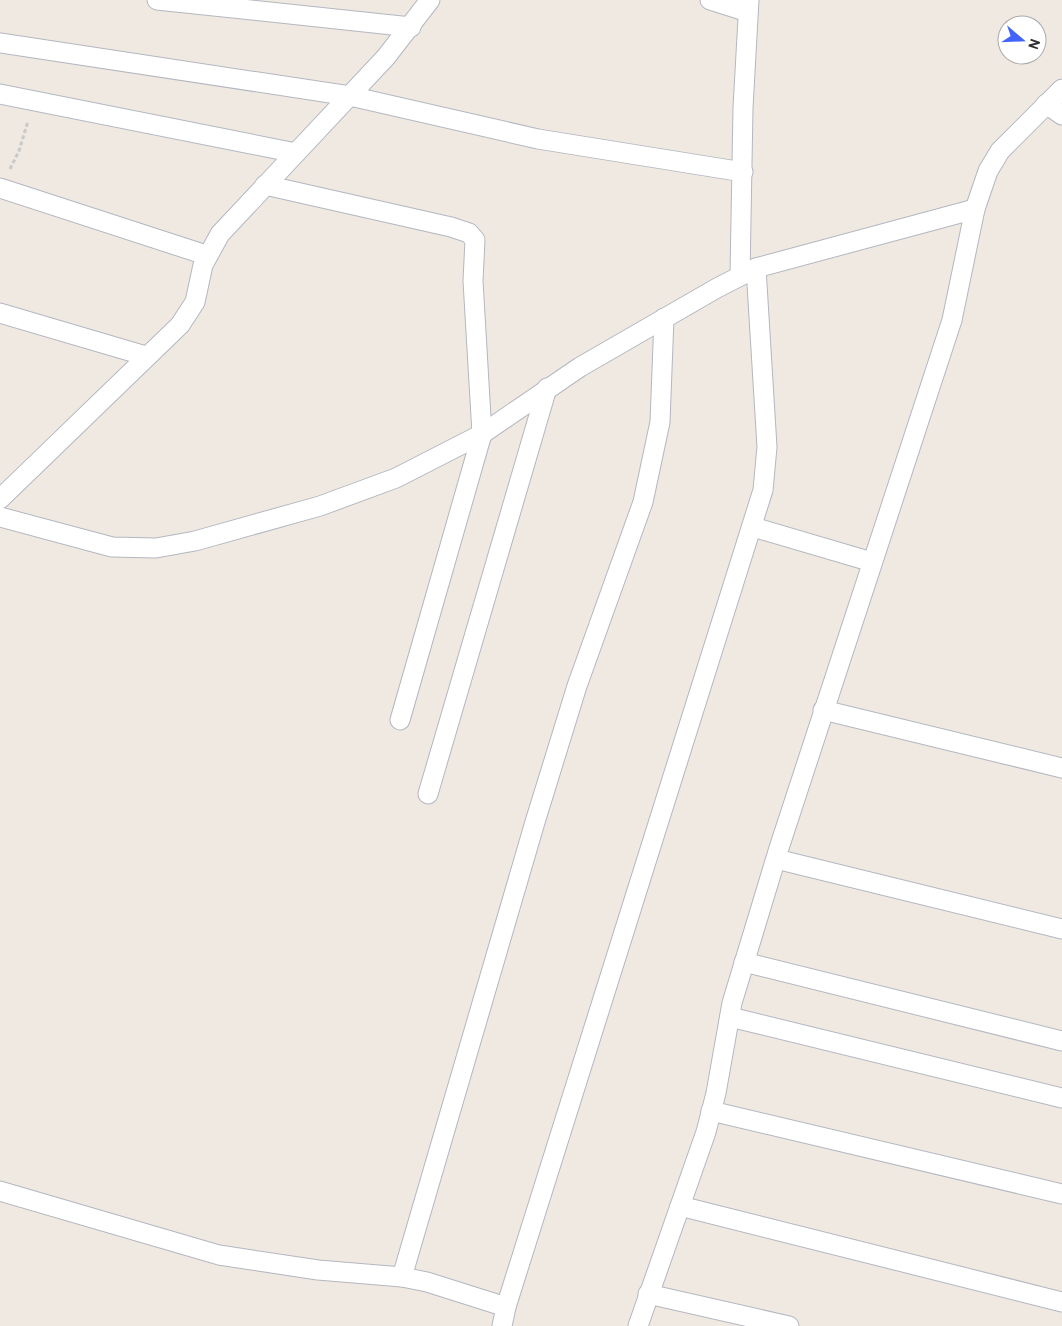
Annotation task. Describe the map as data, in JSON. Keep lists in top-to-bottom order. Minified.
{"north":"right"}
